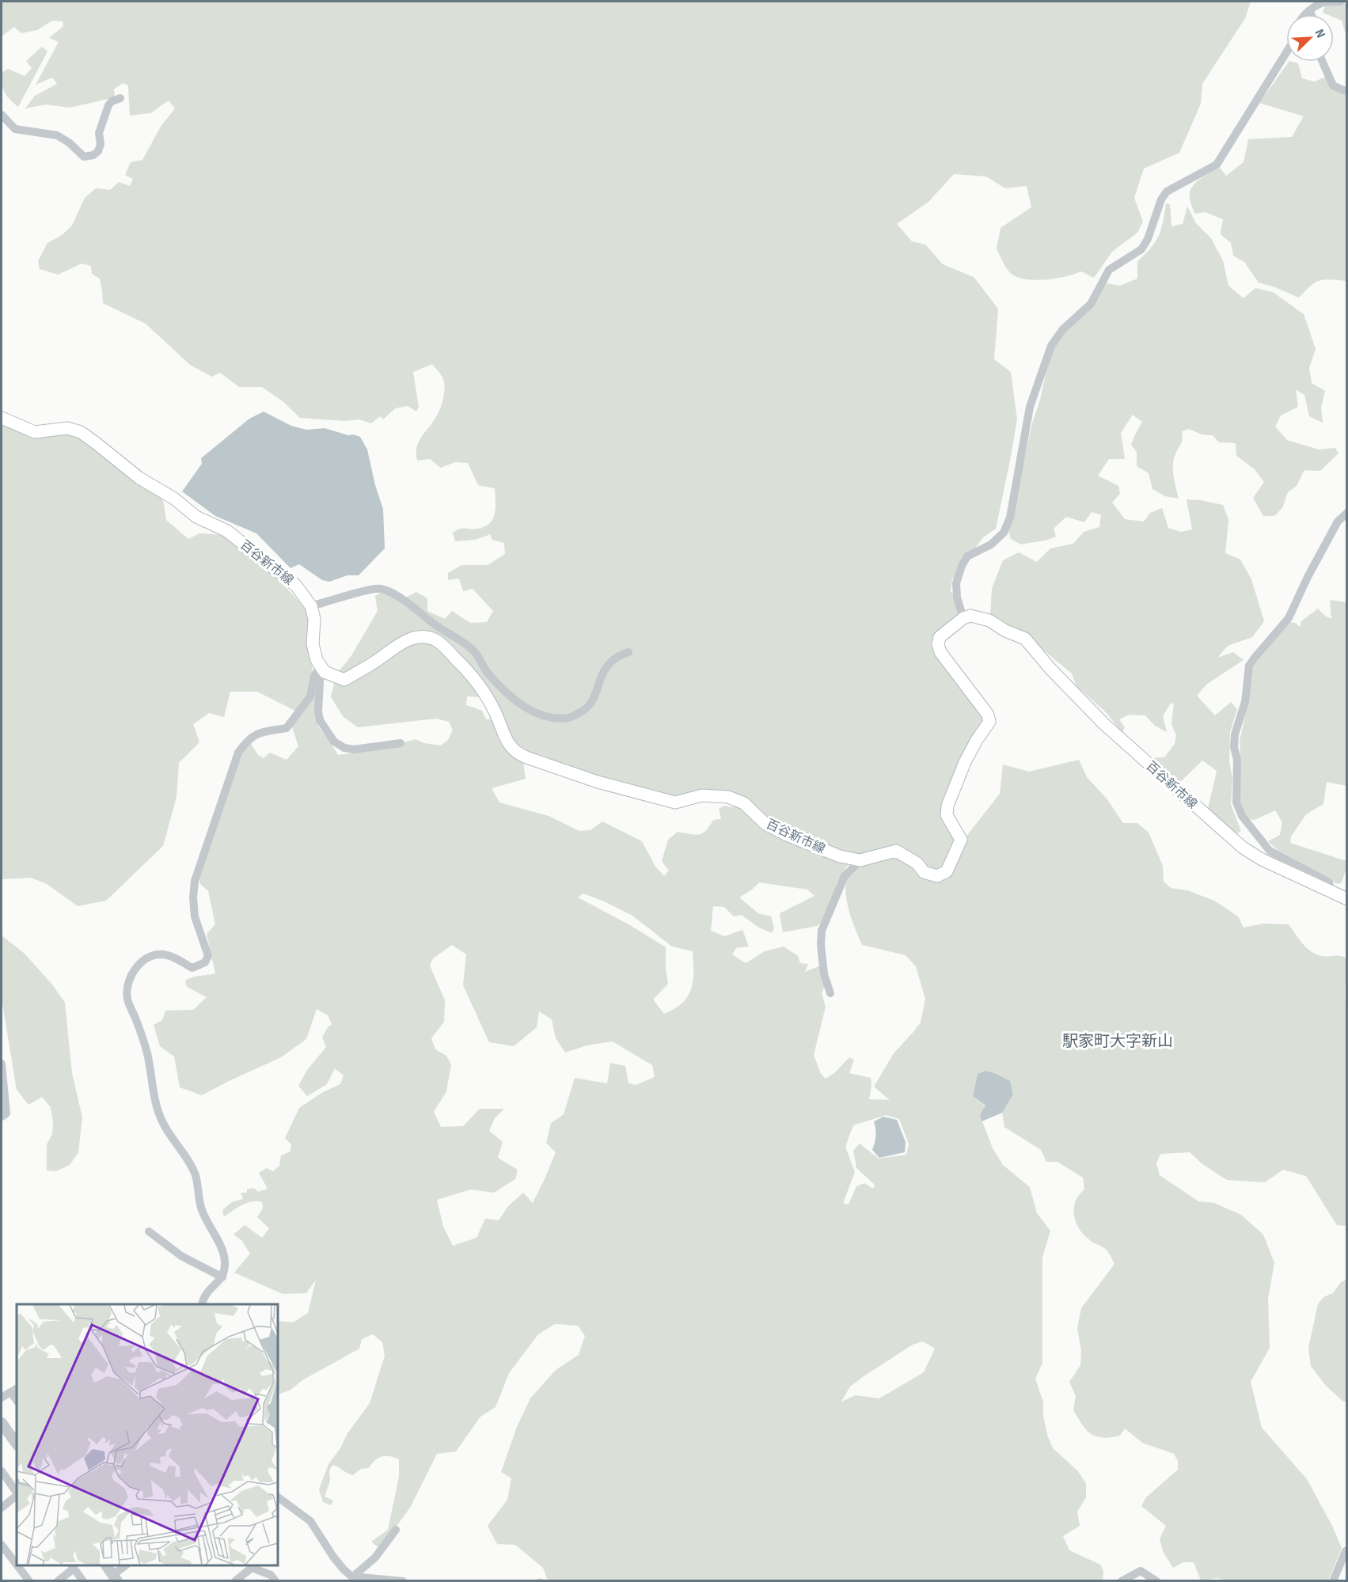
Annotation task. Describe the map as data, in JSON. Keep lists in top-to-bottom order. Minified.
{"streets":{"main road":["百谷新市線"]},"districts":["駅家町大字新山"],"north":"top right"}
